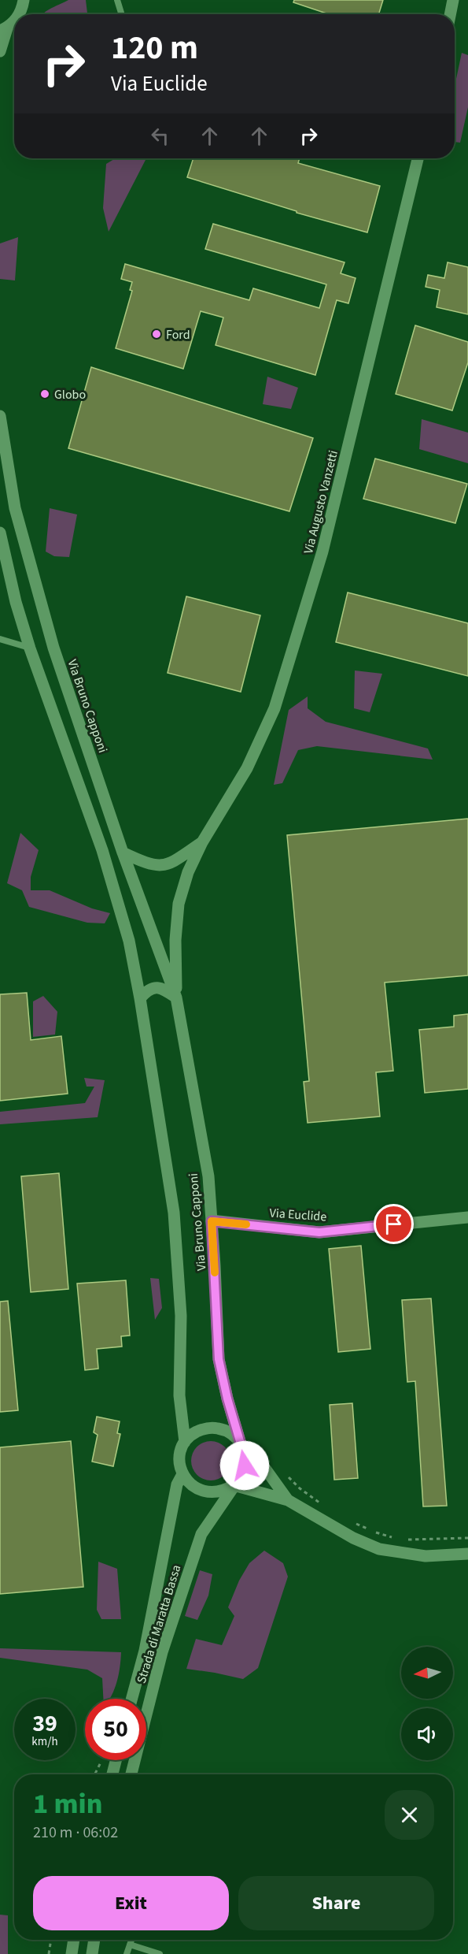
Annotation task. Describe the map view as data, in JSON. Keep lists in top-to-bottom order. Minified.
{"streets":{"main road":["Via Augusto Vanzetti","Via Bruno Capponi","Via Euclide","Strada di Maratta Bassa"]},"crossings":[["Via Augusto Vanzetti","Via Bruno Capponi"],["Via Bruno Capponi","Via Euclide"],["Via Bruno Capponi","Strada di Maratta Bassa"]],"places":["Ford","Globo"],"north":"left","page":{"turn":["120 m","Via Euclide"],"speed":"39 km/h","limit":"50","heading":["1 min","210 m · 06:02"],"buttons":["Exit","Share"]}}
